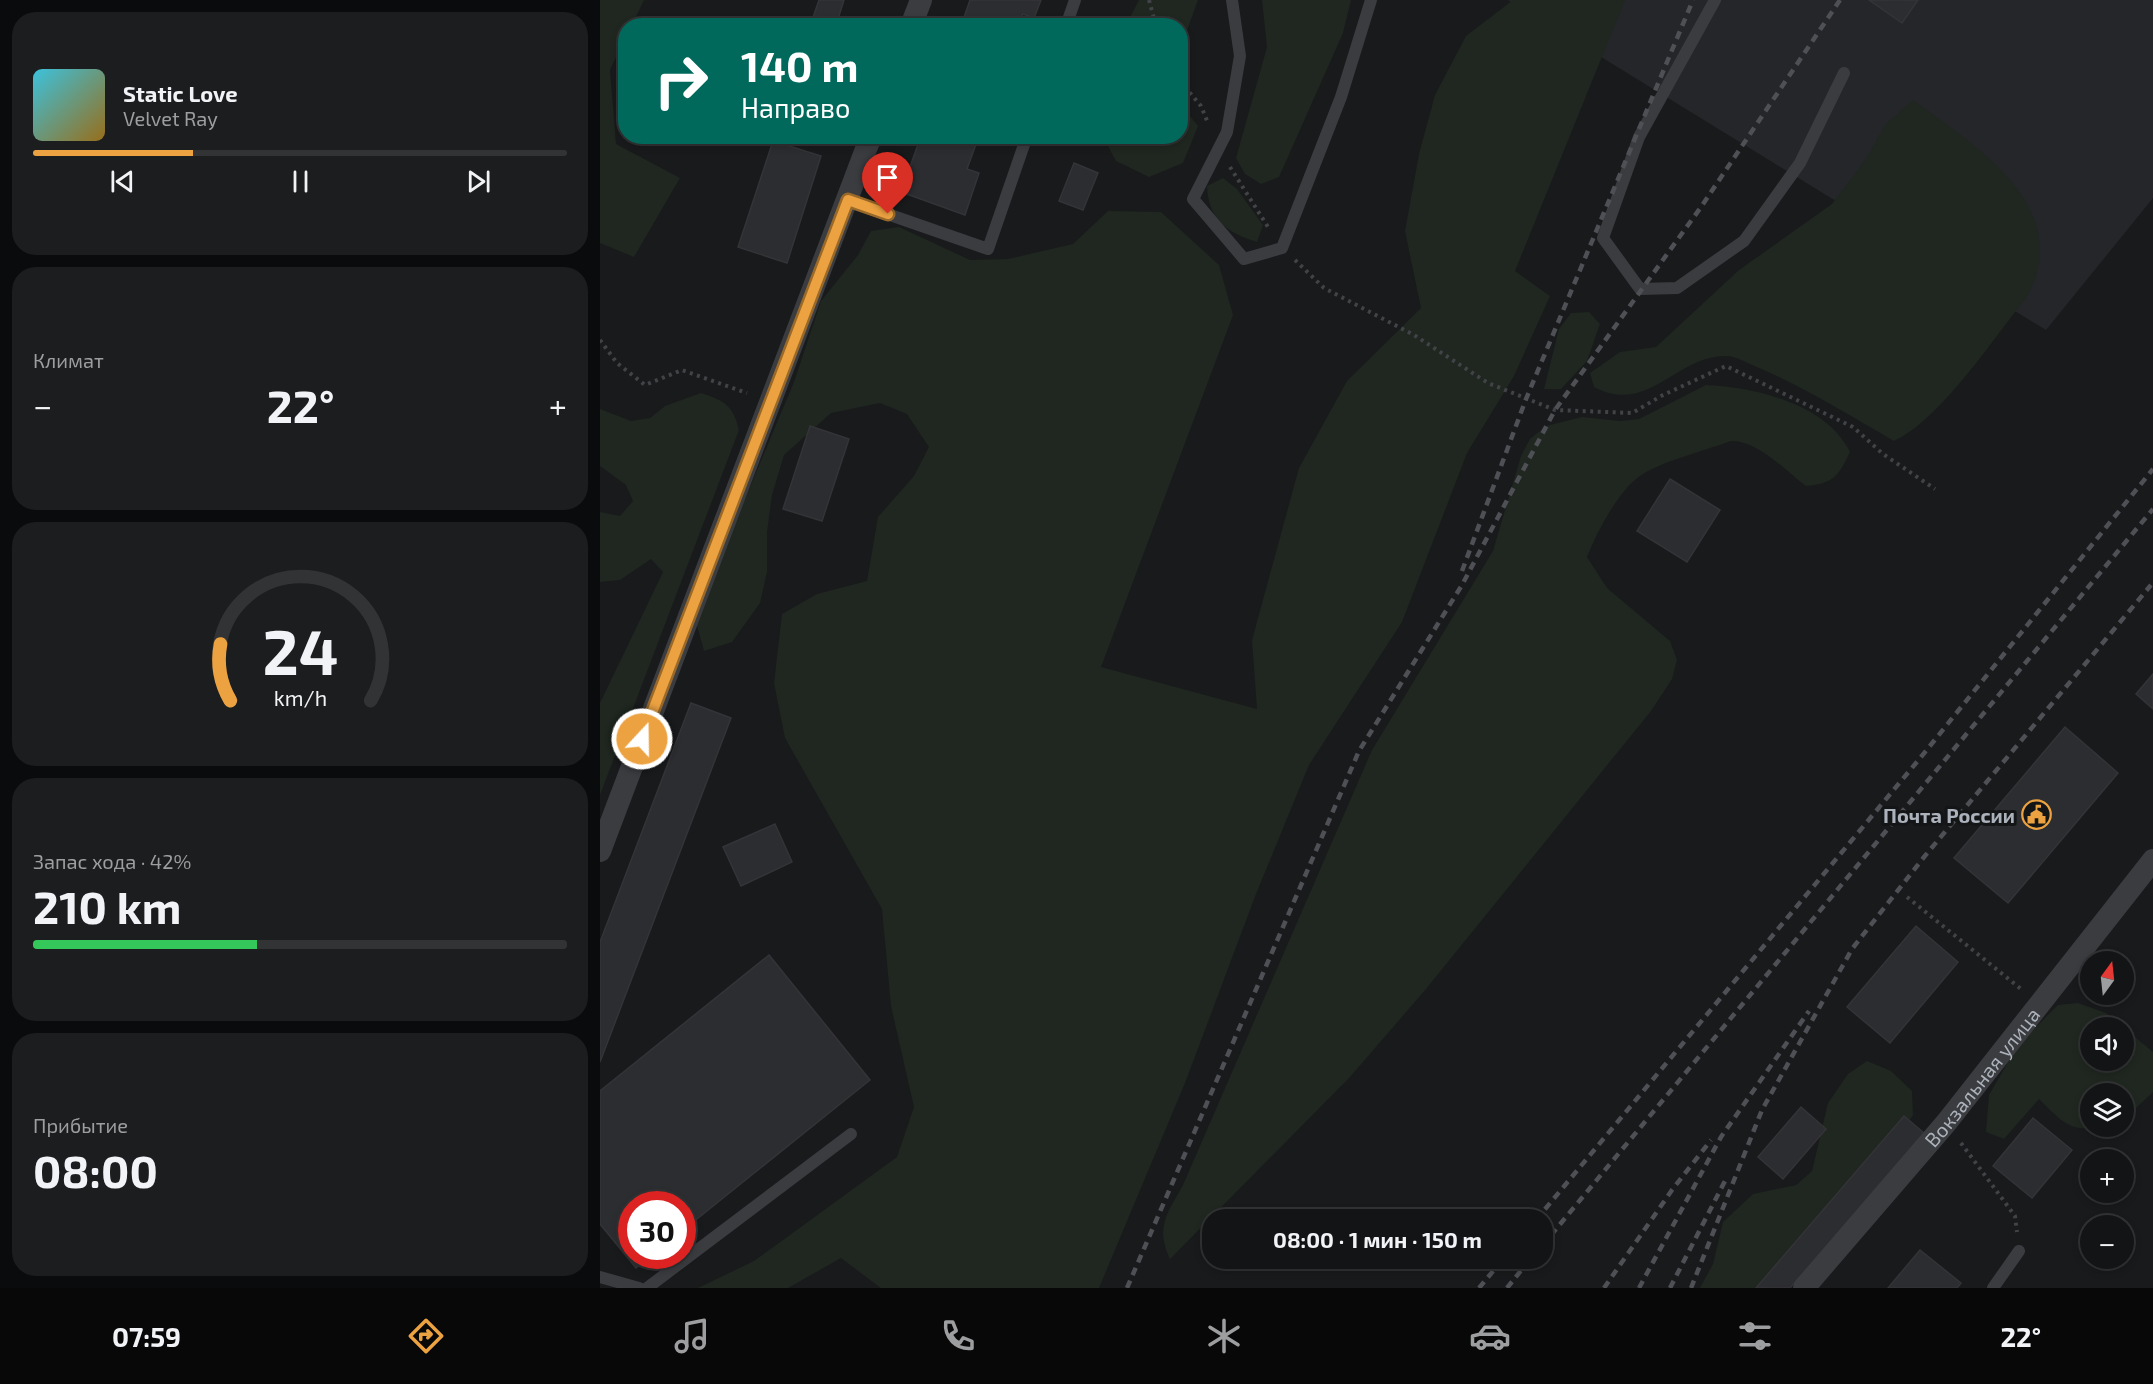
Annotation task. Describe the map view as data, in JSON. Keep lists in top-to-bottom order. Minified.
{"streets":{"street":["Вокзальная улица"]},"places":{"public building":["Почта России"]},"north":"top","page":{"turn":["140 m","Направо"],"song":["Static Love","Velvet Ray"],"tile":["Климат",["Запас хода · 42%","210 km"],["Прибытие","08:00"]],"heat":["−","22°","+"],"map_buttons":["+","−"],"limit":"30","trip":"08:00 · 1 мин · 150 m","tabs":["07:59","22°"],"gauge":["24","km/h"]}}
